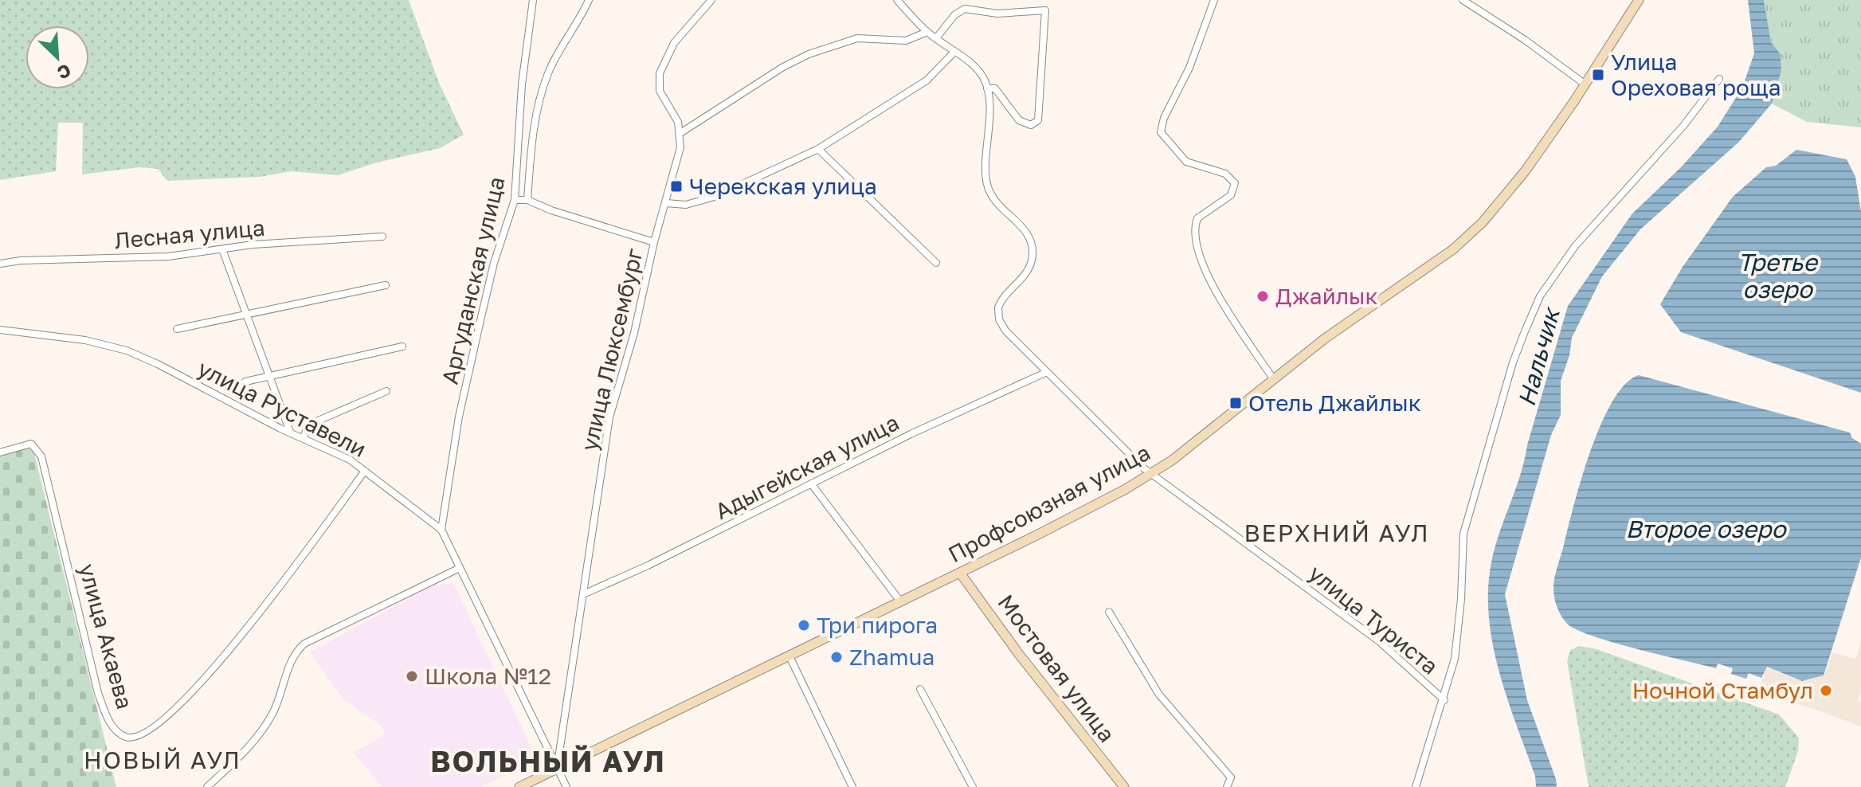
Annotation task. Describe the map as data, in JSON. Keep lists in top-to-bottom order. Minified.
{"streets":{"street":["Лесная улица","Аргуданская улица","улица Люксембург","улица Руставели","Адыгейская улица","Профсоюзная улица","улица Туриста","улица Акаева","Мостовая улица"]},"crossings":[["Аргуданская улица","улица Руставели"],["улица Люксембург","улица Руставели"],["улица Люксембург","Адыгейская улица"],["улица Люксембург","Профсоюзная улица"],["улица Руставели","Профсоюзная улица"],["улица Руставели","улица Акаева"],["Адыгейская улица","улица Туриста"],["Профсоюзная улица","улица Туриста"],["Профсоюзная улица","Мостовая улица"]],"districts":["ВЕРХНИЙ АУЛ","НОВЫЙ АУЛ","ВОЛЬНЫЙ АУЛ"],"water":["Третье озеро","Нальчик","Второе озеро"],"places":{"transit":["Улица Ореховая роща","Черекская улица","Отель Джайлык"],"other":["Джайлык","Три пирога","Zhamua","Школа №12","Ночной Стамбул"]},"north":"bottom right"}
